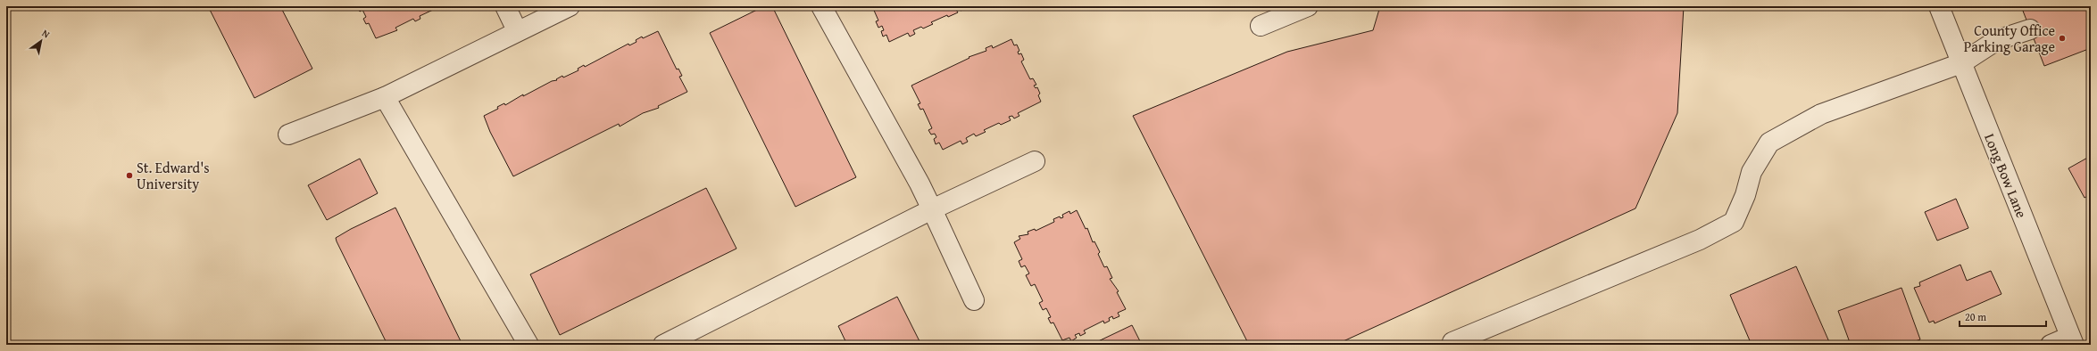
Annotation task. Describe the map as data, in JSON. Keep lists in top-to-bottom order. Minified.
{"streets":{"street":["Long Bow Lane"]},"places":["County Office Parking Garage","St. Edward's University"],"scale_bar":"20 m","north":"top right"}
